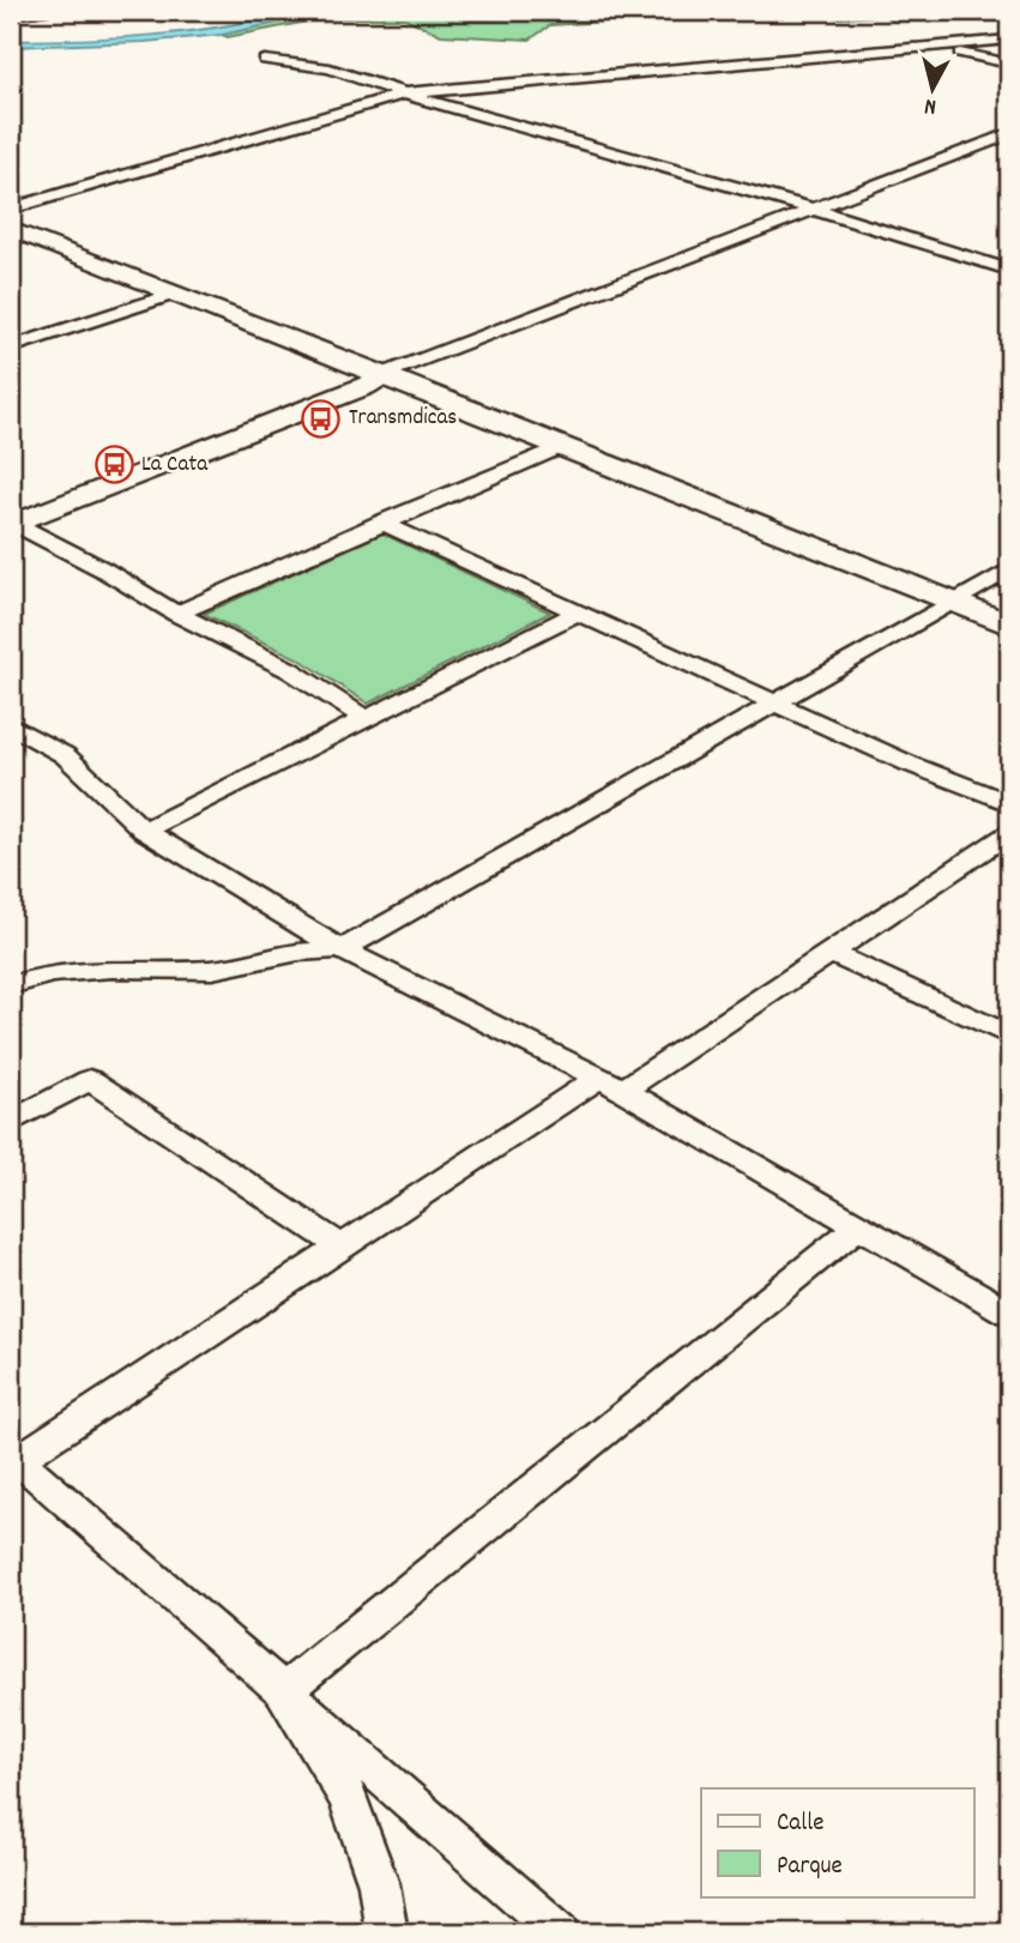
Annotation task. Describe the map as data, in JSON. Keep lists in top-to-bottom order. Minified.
{"places":{"bus stop":["Transmdicas","La Cata"]},"legend":["Calle","Parque"],"north":"bottom"}
